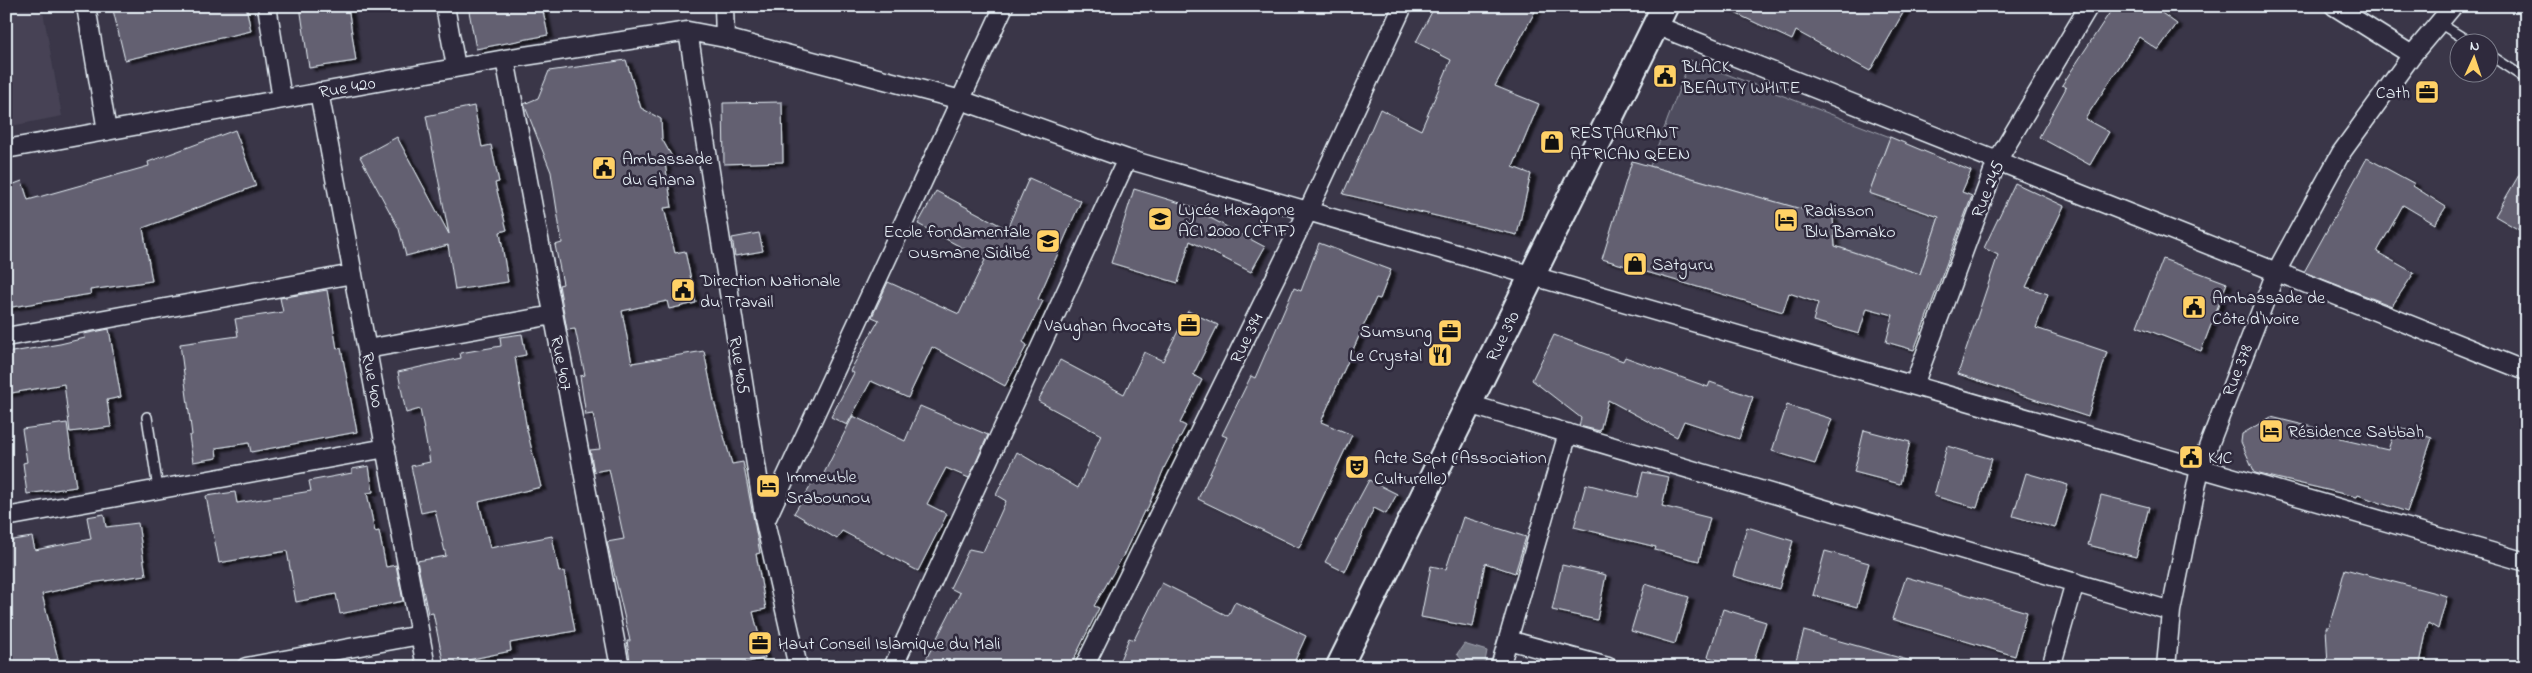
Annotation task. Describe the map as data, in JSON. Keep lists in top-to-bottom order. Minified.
{"streets":{"street":["Rue 420","Rue 245","Rue 390","Rue 394","Rue 407","Rue 405","Rue 378","Rue 400"]},"crossings":[["Rue 420","Rue 245"],["Rue 420","Rue 390"],["Rue 420","Rue 394"],["Rue 420","Rue 407"],["Rue 420","Rue 405"],["Rue 420","Rue 378"],["Rue 420","Rue 400"]],"places":{"public building":["BLACK BEAUTY WHITE","Ambassade du Ghana","Direction Nationale du Travail","Ambassade de Côte d'Ivoire","K1C"],"office":["Cath","Vaughan Avocats","Sumsung","Haut Conseil Islamique du Mali"],"shop":["RESTAURANT AFRICAN QEEN","Satguru"],"school or university":["Lycée Hexagone ACI 2000 (CFIF)","Ecole fondamentale Ousmane Sidibé"],"hotel":["Radisson Blu Bamako","Résidence Sabbah","Immeuble Srabounou"],"restaurant":["Le Crystal"],"theatre":["Acte Sept (Association Culturelle)"]},"north":"top"}
